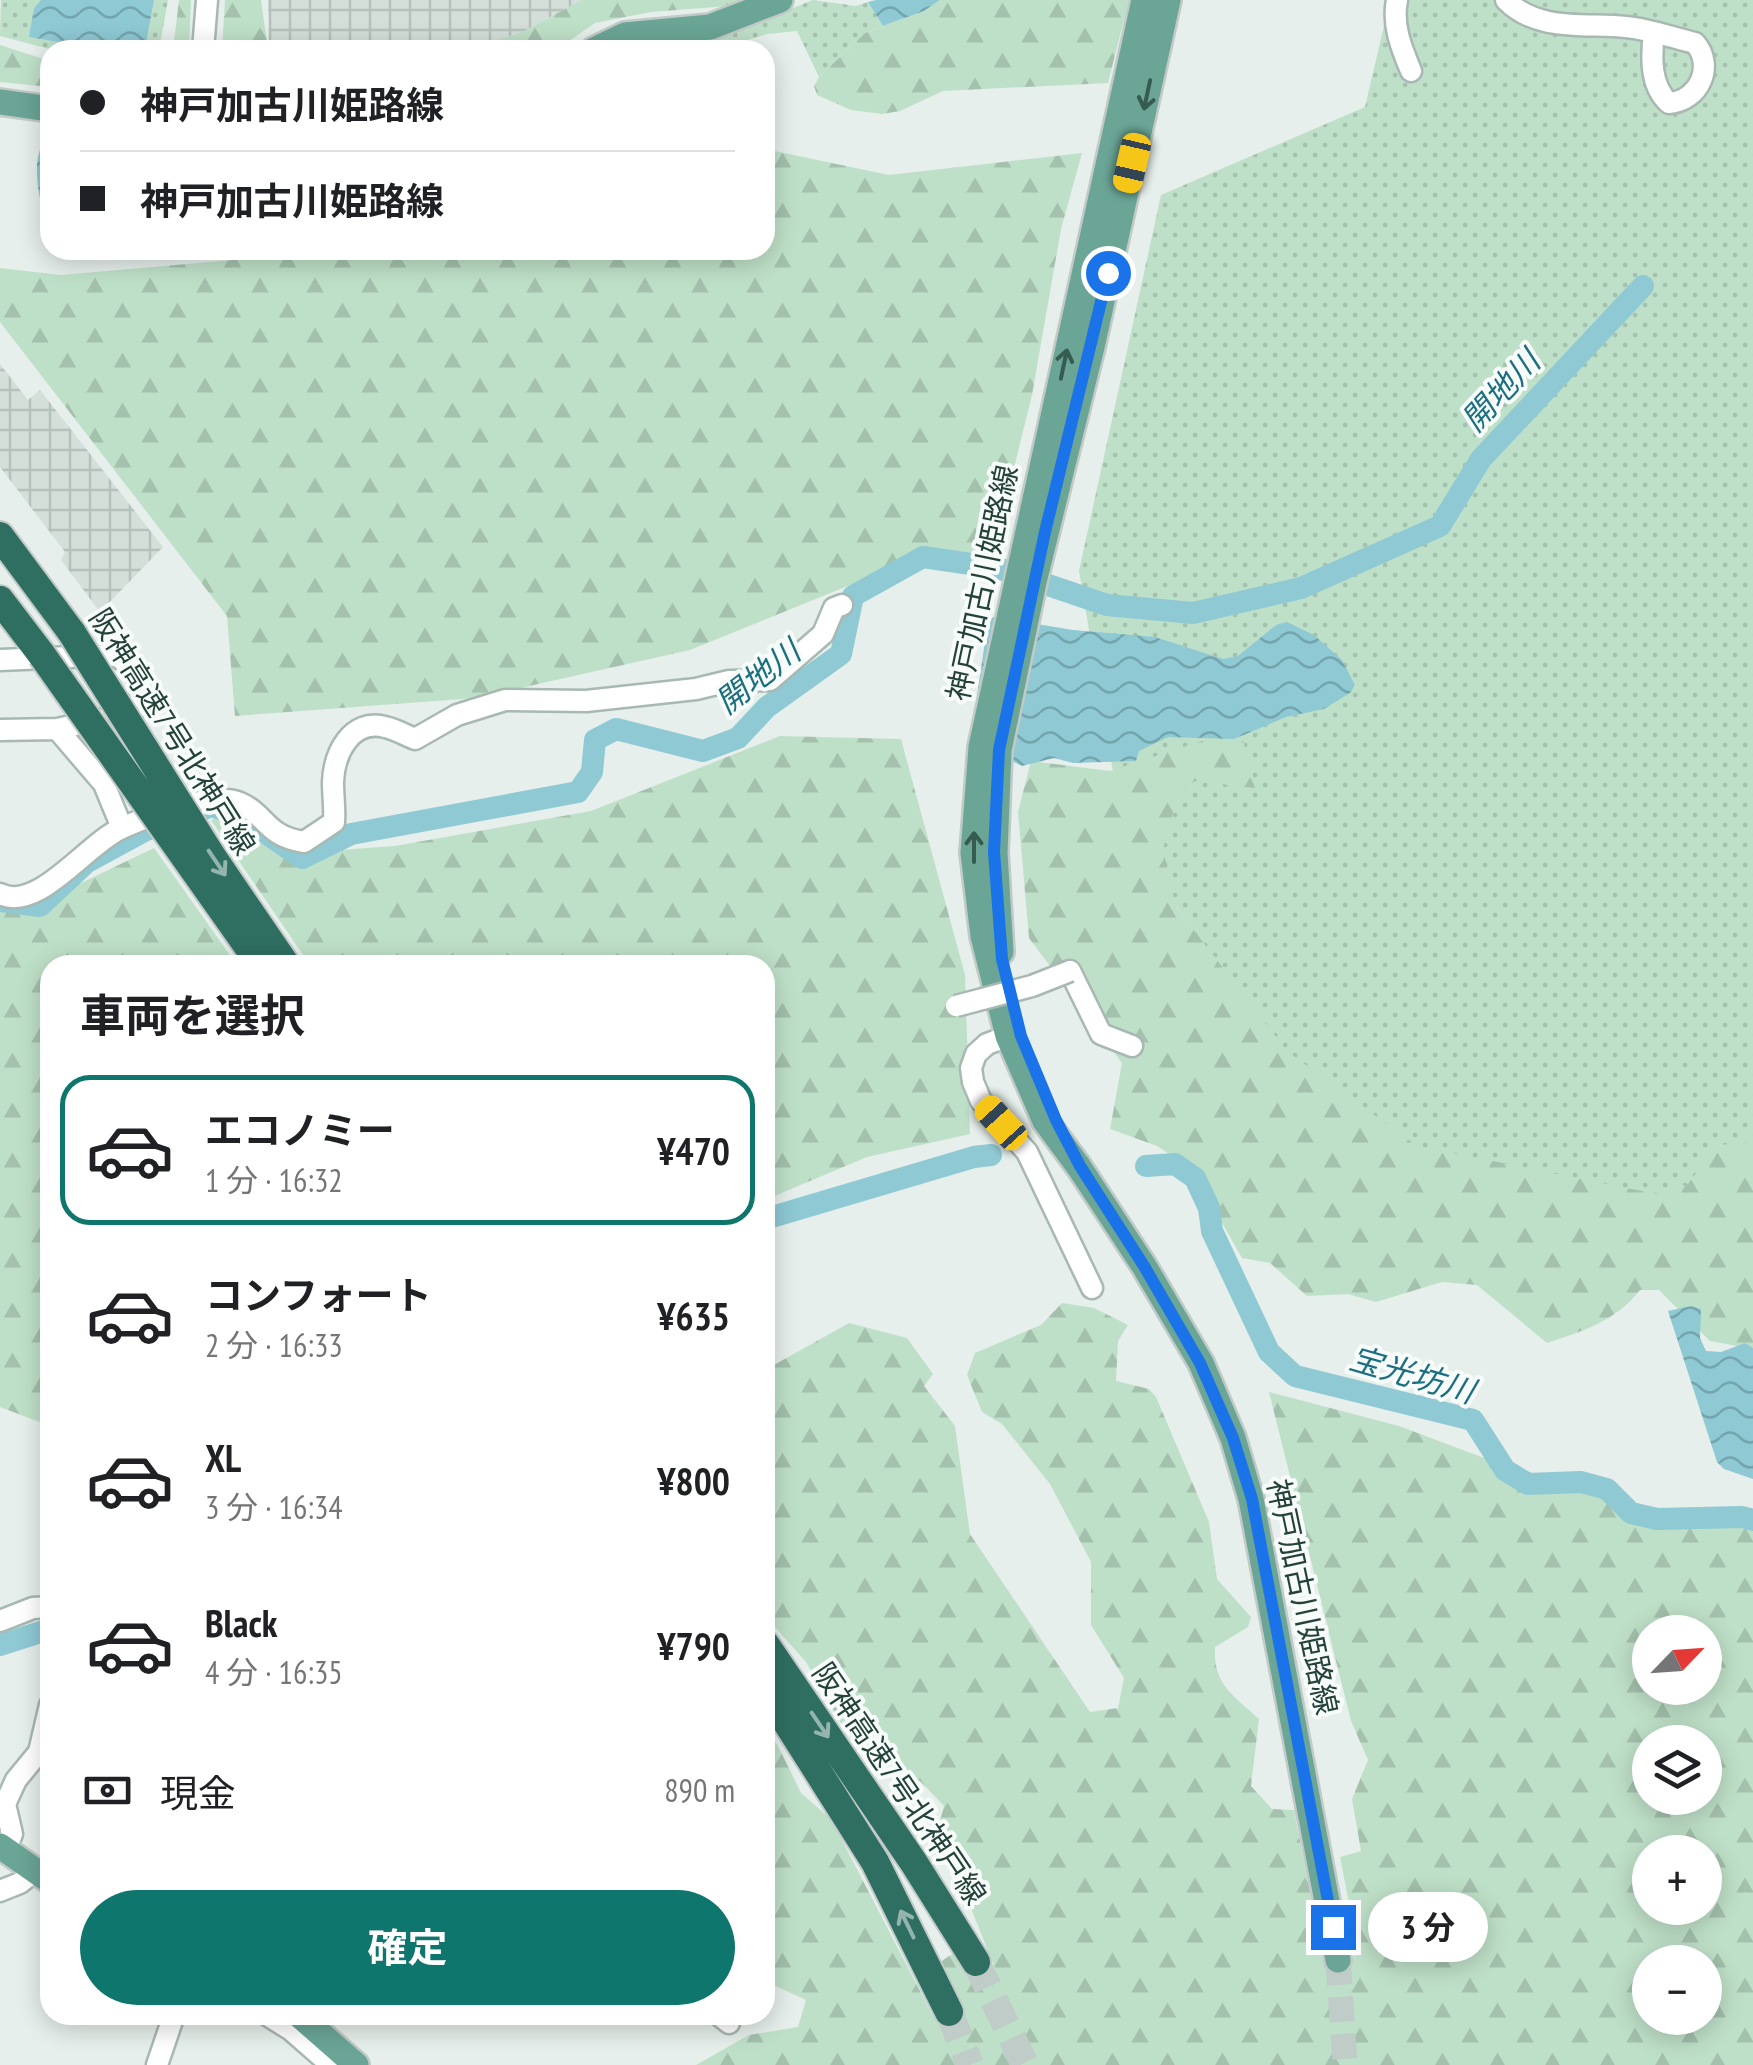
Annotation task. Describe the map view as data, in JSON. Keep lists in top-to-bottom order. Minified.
{"streets":{"highway":["阪神高速7号北神戸線"],"main road":["神戸加古川姫路線"]},"water":["開地川","宝光坊川"],"north":"top right","page":{"banner":["神戸加古川姫路線","神戸加古川姫路線"],"heading":"車両を選択","list":[{"name":"エコノミー","note":"1 分 · 16:32","value":"¥470"},{"name":"コンフォート","note":"2 分 · 16:33","value":"¥635"},{"name":"XL","note":"3 分 · 16:34","value":"¥800"},{"name":"Black","note":"4 分 · 16:35","value":"¥790"}],"map_buttons":["+","−"],"pay":["現金","890 m"],"buttons":"確定","bubble":"3 分"}}
